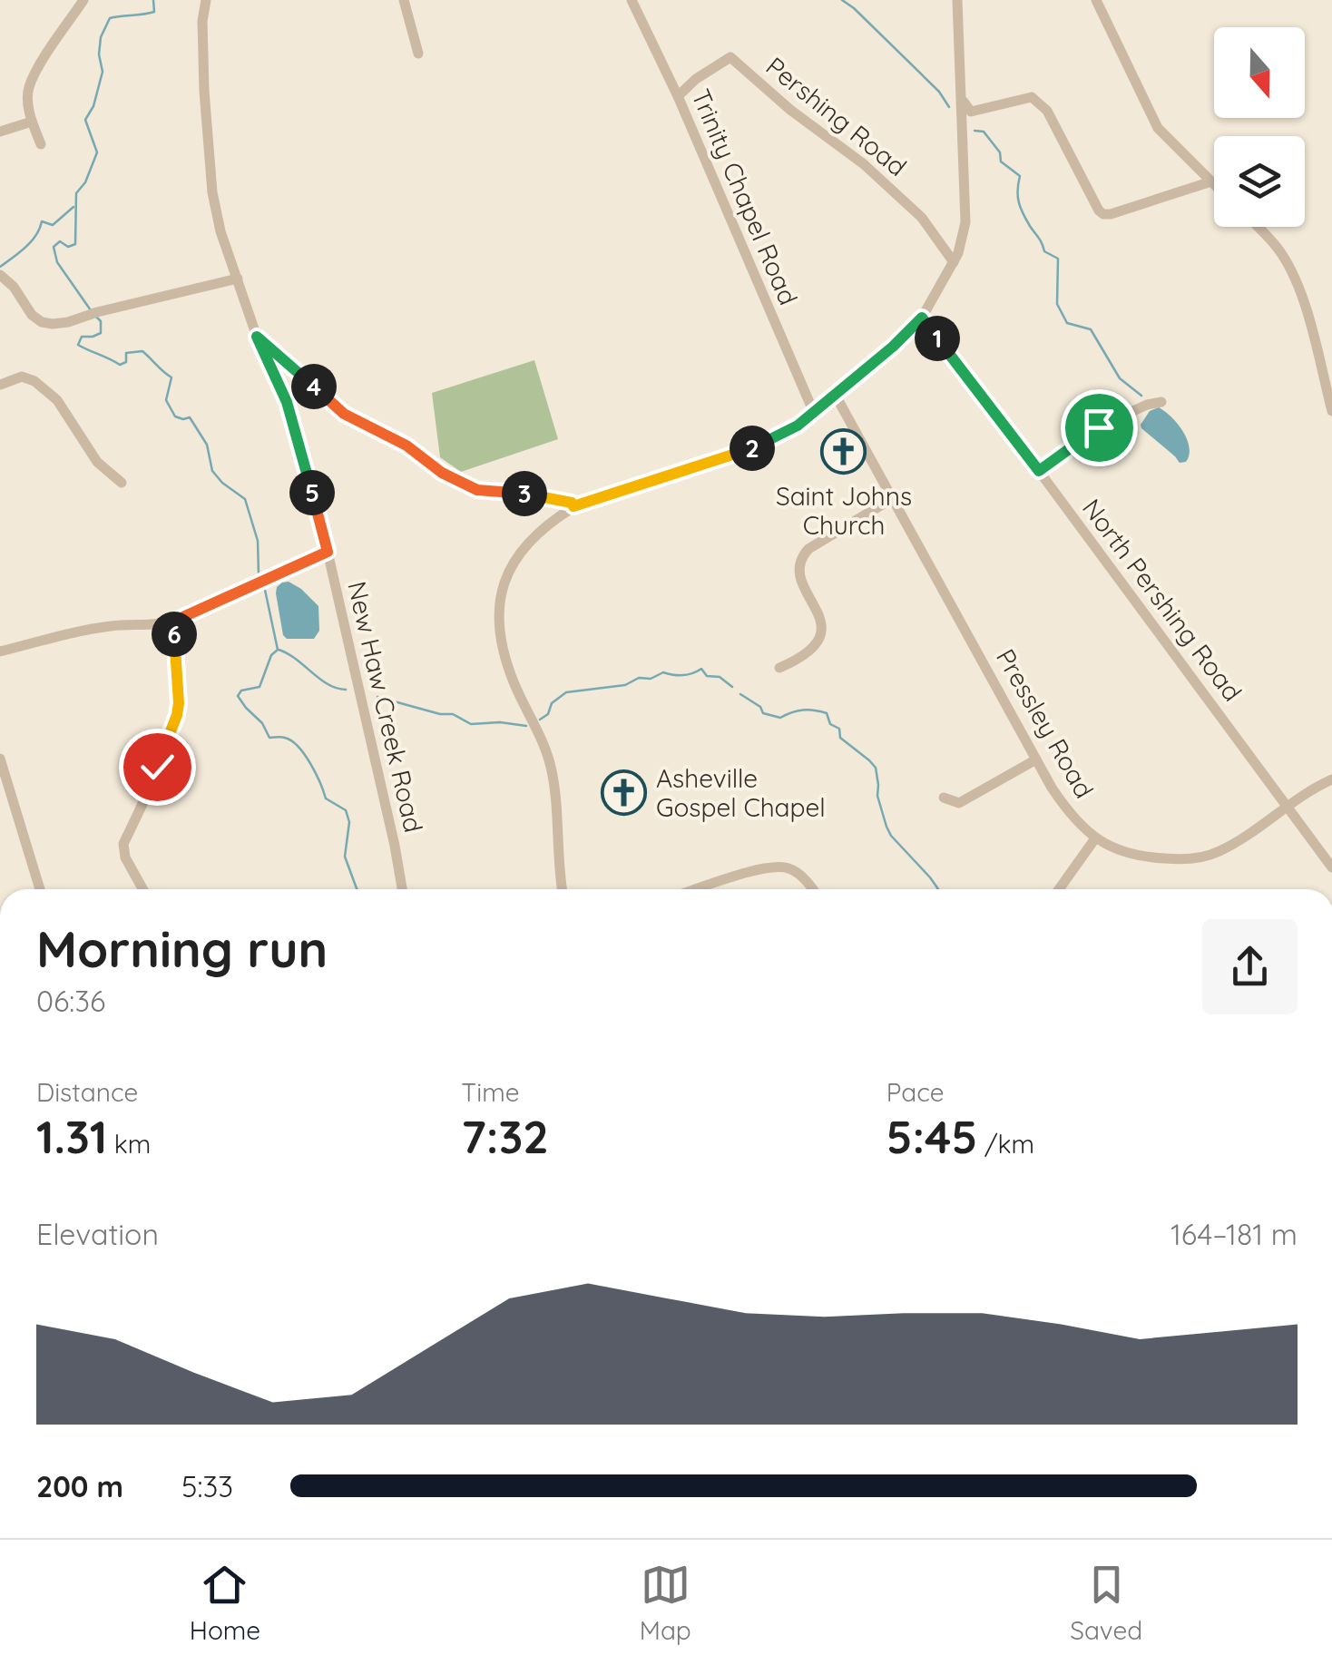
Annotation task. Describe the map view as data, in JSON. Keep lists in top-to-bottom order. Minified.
{"streets":{"street":["Pershing Road","Trinity Chapel Road","North Pershing Road","New Haw Creek Road","Pressley Road"]},"crossings":[["Pershing Road","Trinity Chapel Road"],["North Pershing Road","Pressley Road"]],"places":{"church":["Saint Johns Church","Asheville Gospel Chapel"]},"north":"bottom","page":{"pins":["1","4","2","5","3","6"],"heading":["Morning run","06:36"],"stats":[["Distance","1.31 km"],["Time","7:32"],["Pace","5:45 /km"]],"chart":["Elevation","164–181 m"],"list":[{"name":"200 m","note":"5:33"}],"tabs":["Home","Map","Saved"]}}
